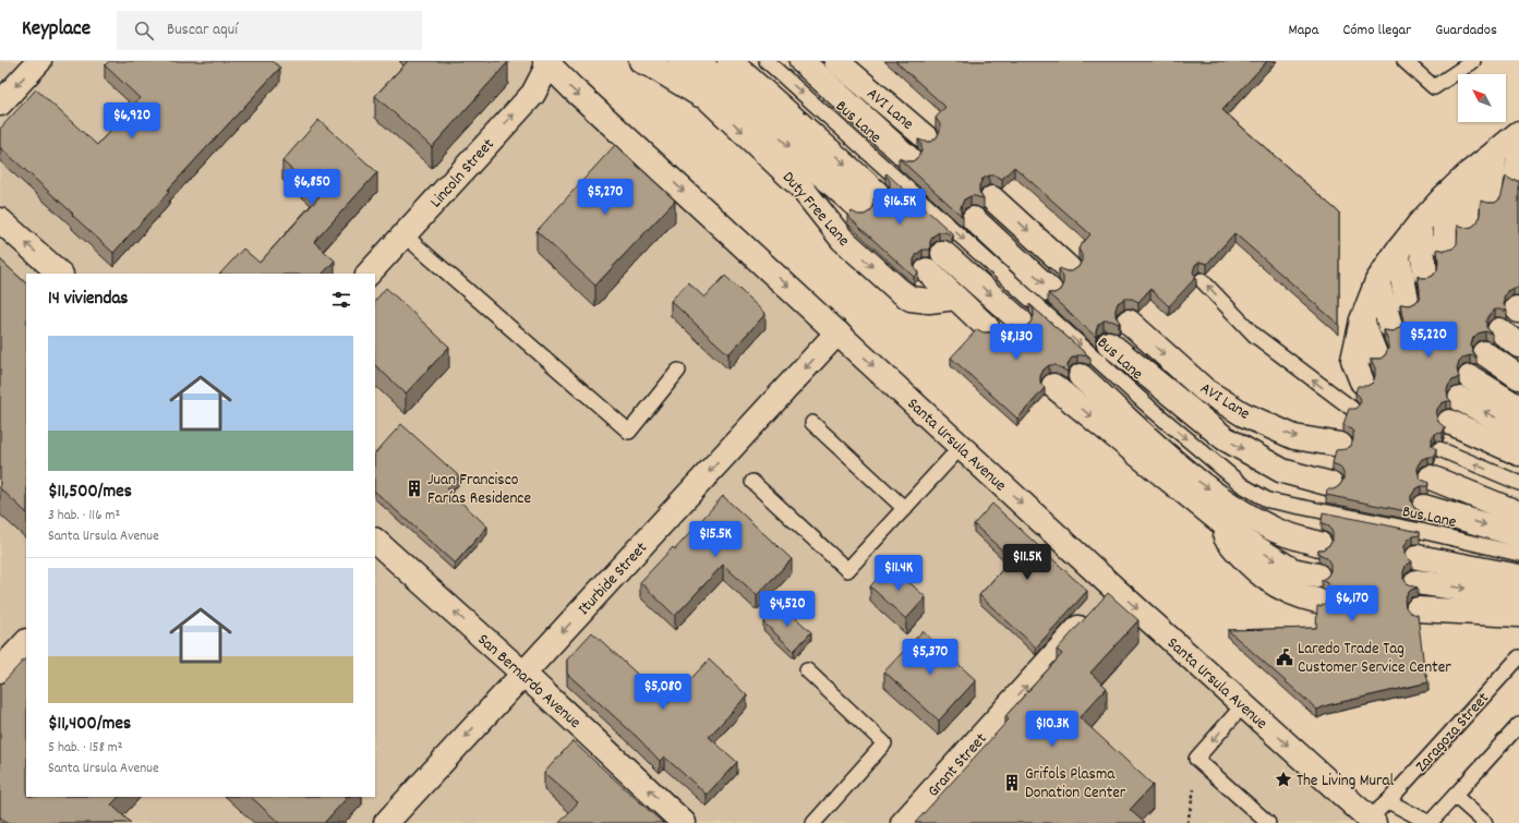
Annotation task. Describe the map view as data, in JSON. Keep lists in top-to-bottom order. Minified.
{"streets":{"main road":["AVI Lane","Lincoln Street","Duty Free Lane","Santa Ursula Avenue","Iturbide Street","San Bernardo Avenue","Grant Street"],"lane":["Bus Lane","Zaragoza Street"]},"crossings":[["Lincoln Street","Santa Ursula Avenue"],["Santa Ursula Avenue","Iturbide Street"],["Santa Ursula Avenue","Zaragoza Street"],["Santa Ursula Avenue","Grant Street"],["Iturbide Street","San Bernardo Avenue"]],"one_way":["Bus Lane","Lincoln Street","Iturbide Street","San Bernardo Avenue","Grant Street"],"places":{"building":["Juan Francisco Farías Residence","Grifols Plasma Donation Center"],"public building":["Laredo Trade Tag Customer Service Center"],"place":["The Living Mural"]},"north":"top left","page":{"header":"Keyplace","search":"Buscar aquí","nav":["Mapa","Cómo llegar","Guardados"],"price":["$6,920","$6,850","$5,270","$16.5K","$5,220","$8,130","$15.5K","$11.5K","$11.4K","$6,170","$4,520","$5,370","$5,080","$10.3K"],"heading":"14 viviendas","list":[{"name":"$11,500/mes","note":"3 hab. · 116 m² · Santa Ursula Avenue"},{"name":"$11,400/mes","note":"5 hab. · 158 m² · Santa Ursula Avenue"}]}}
